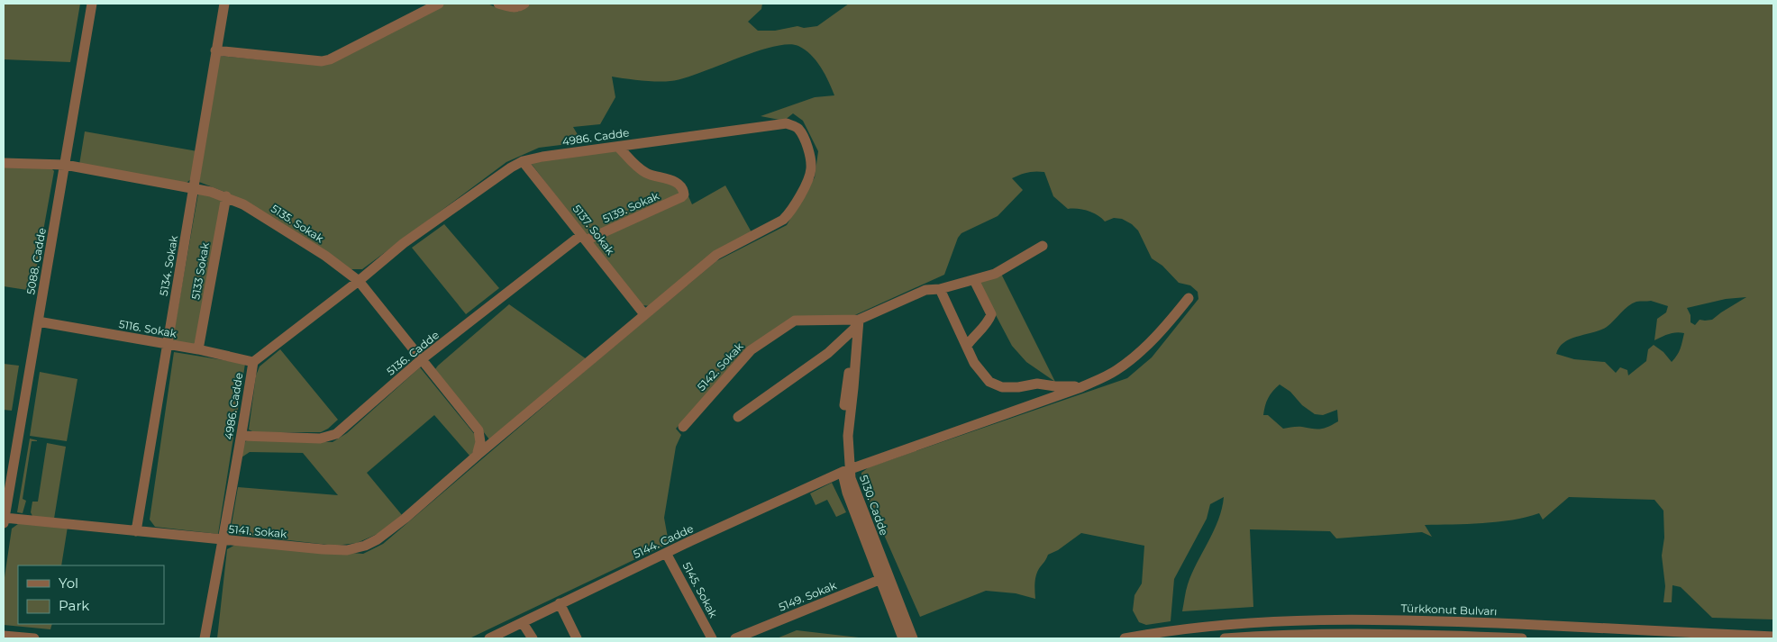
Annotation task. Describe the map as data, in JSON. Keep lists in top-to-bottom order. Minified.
{"streets":{"street":["4986. Cadde","5139. Sokak","5135. Sokak","5137. Sokak","5088. Cadde","5134. Sokak","5133 Sokak","5116. Sokak","5136. Cadde","5142. Sokak","5130. Cadde","5141. Sokak","5144. Cadde","5145. Sokak","5149. Sokak","Türkkonut Bulvarı"]},"crossings":[["4986. Cadde","5139. Sokak"],["4986. Cadde","5135. Sokak"],["4986. Cadde","5137. Sokak"],["4986. Cadde","5116. Sokak"],["4986. Cadde","5136. Cadde"],["4986. Cadde","5141. Sokak"],["5139. Sokak","5137. Sokak"],["5139. Sokak","5136. Cadde"],["5135. Sokak","5088. Cadde"],["5135. Sokak","5134. Sokak"],["5135. Sokak","5133 Sokak"],["5135. Sokak","5136. Cadde"],["5135. Sokak","5141. Sokak"],["5137. Sokak","5136. Cadde"],["5088. Cadde","5116. Sokak"],["5088. Cadde","5141. Sokak"],["5134. Sokak","5116. Sokak"],["5134. Sokak","5141. Sokak"],["5133 Sokak","5116. Sokak"],["5142. Sokak","5130. Cadde"],["5130. Cadde","5144. Cadde"],["5130. Cadde","5149. Sokak"],["5144. Cadde","5145. Sokak"]],"legend":["Yol","Park"]}
